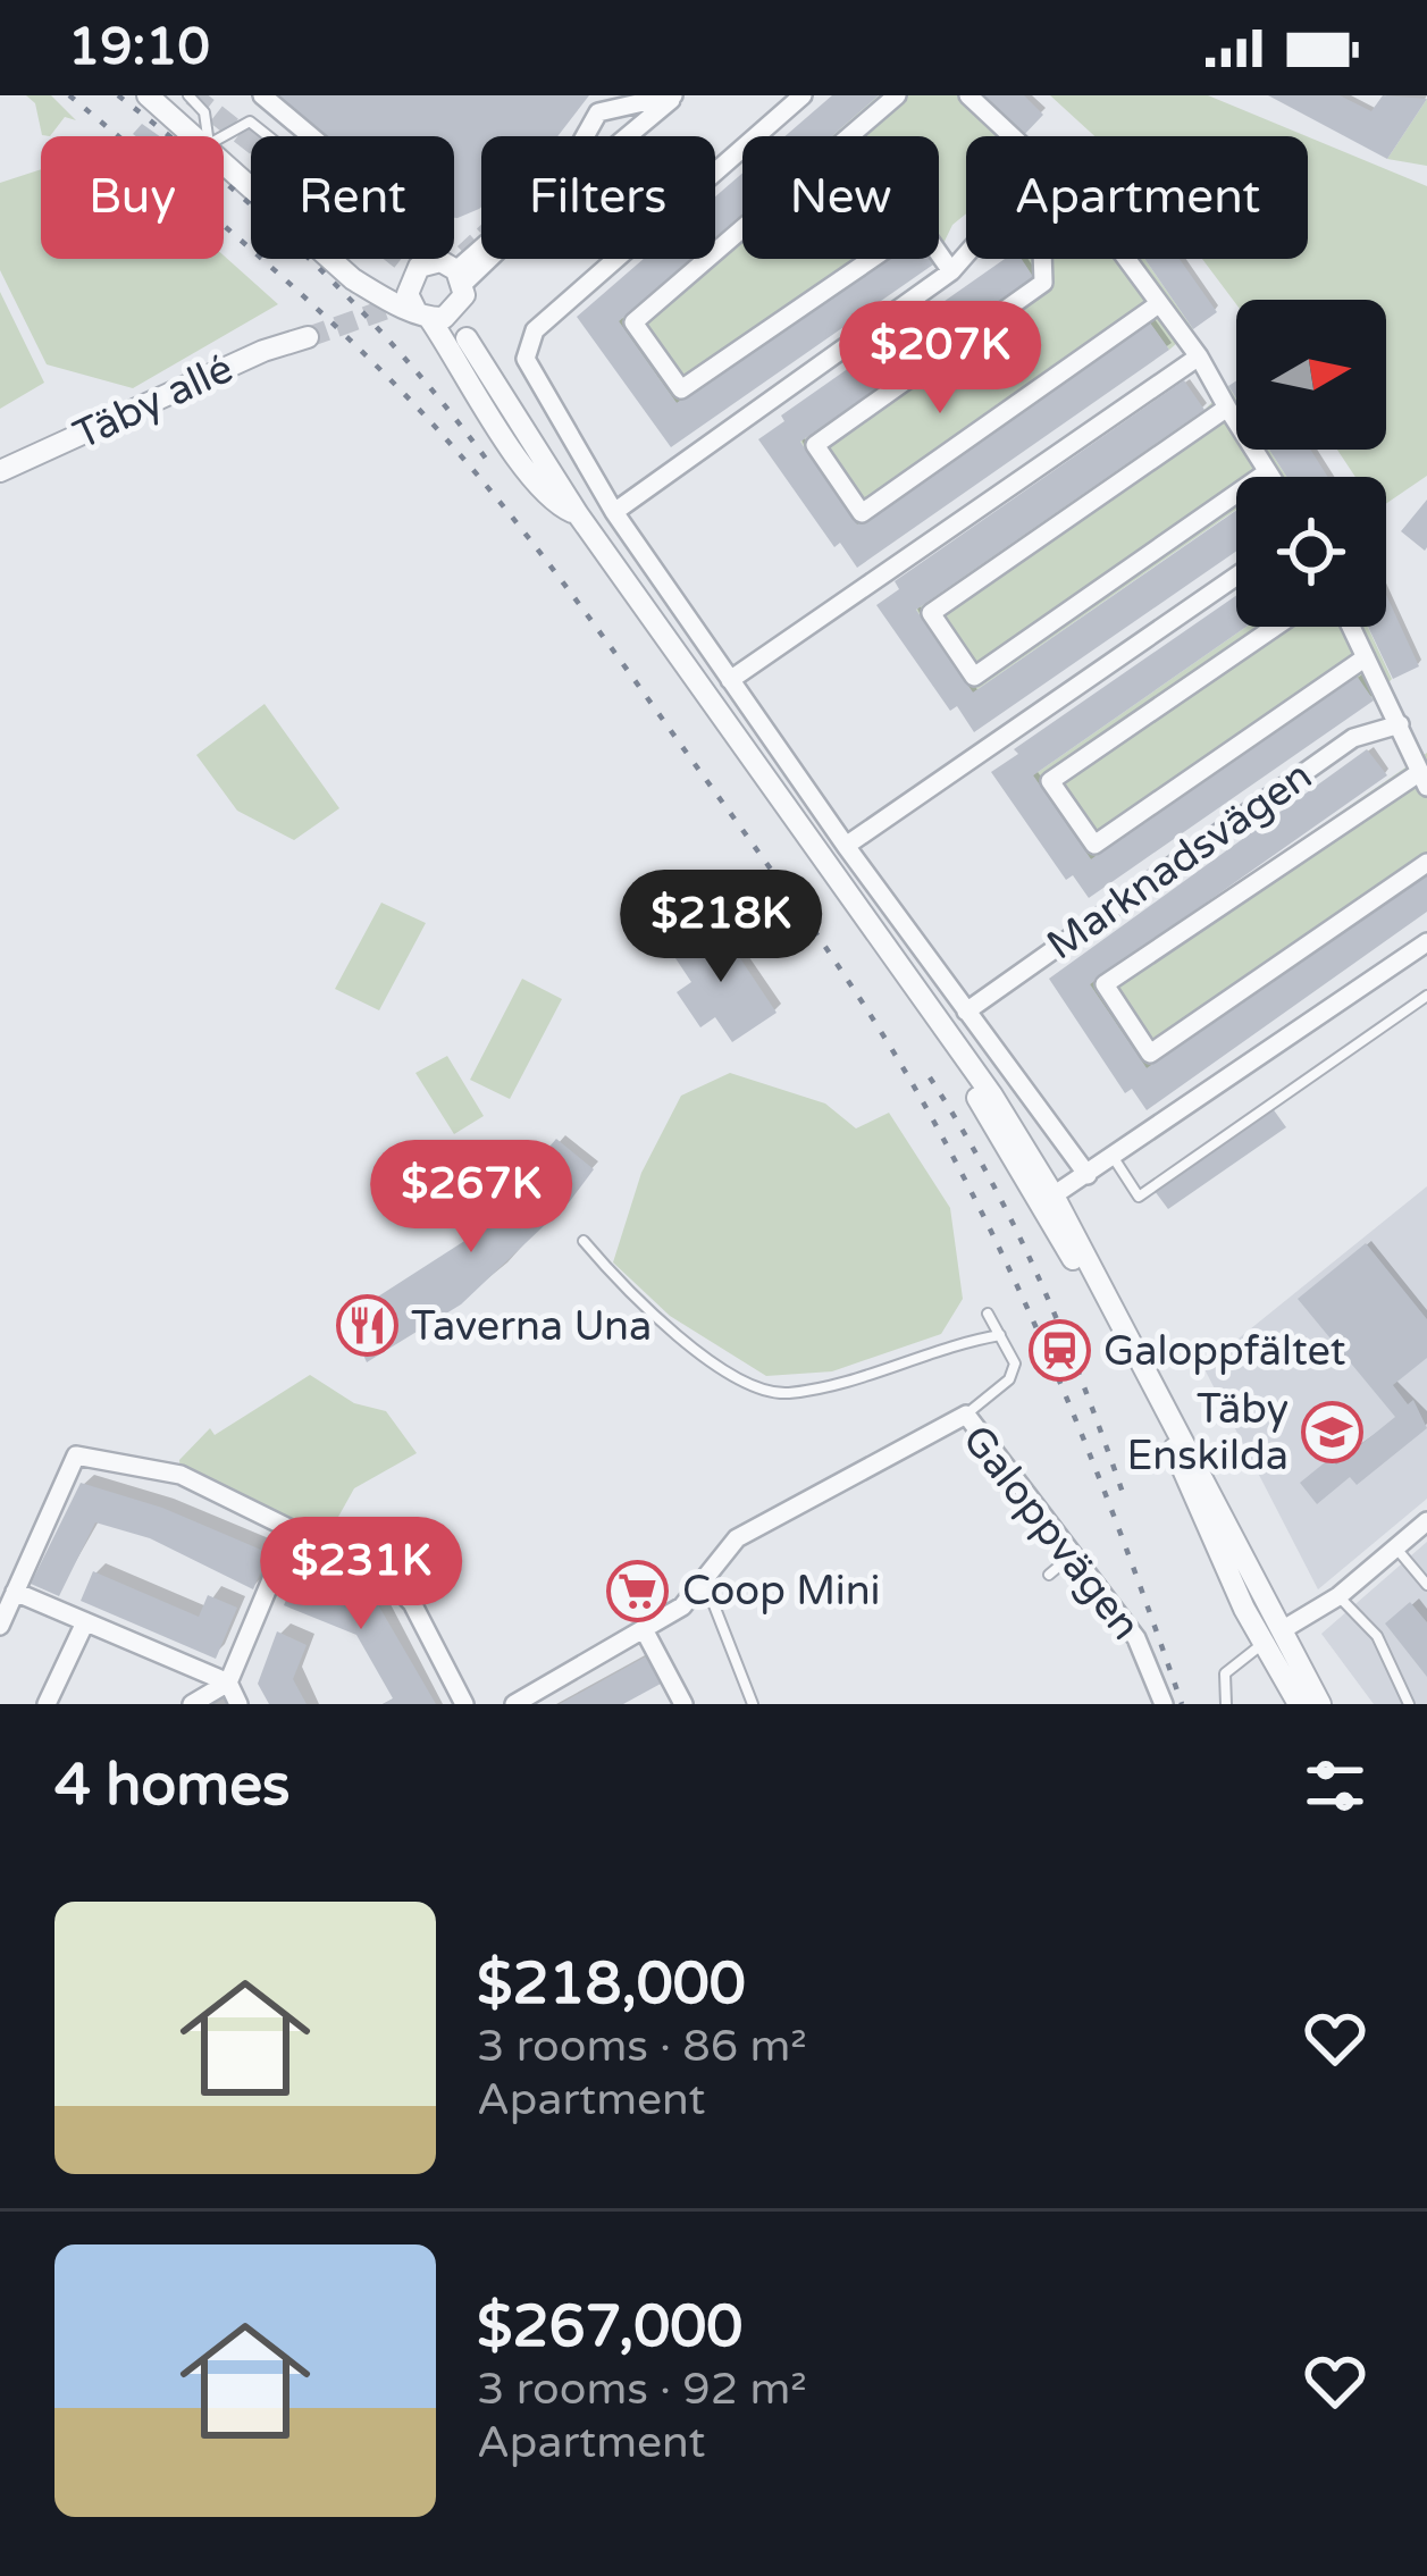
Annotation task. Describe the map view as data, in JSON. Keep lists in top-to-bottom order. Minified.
{"streets":{"street":["Täby allé","Marknadsvägen","Galoppvägen"]},"places":{"restaurant":["Taverna Una"],"station":["Galoppfältet"],"school or university":["Täby Enskilda"],"supermarket":["Coop Mini"]},"north":"right","page":{"status":"19:10","chip":["Buy","Rent","Filters","New","Apartment"],"price":["$207K","$218K","$267K","$231K"],"heading":"4 homes","list":[{"name":"$218,000","note":"3 rooms · 86 m² · Apartment"},{"name":"$267,000","note":"3 rooms · 92 m² · Apartment"}]}}
